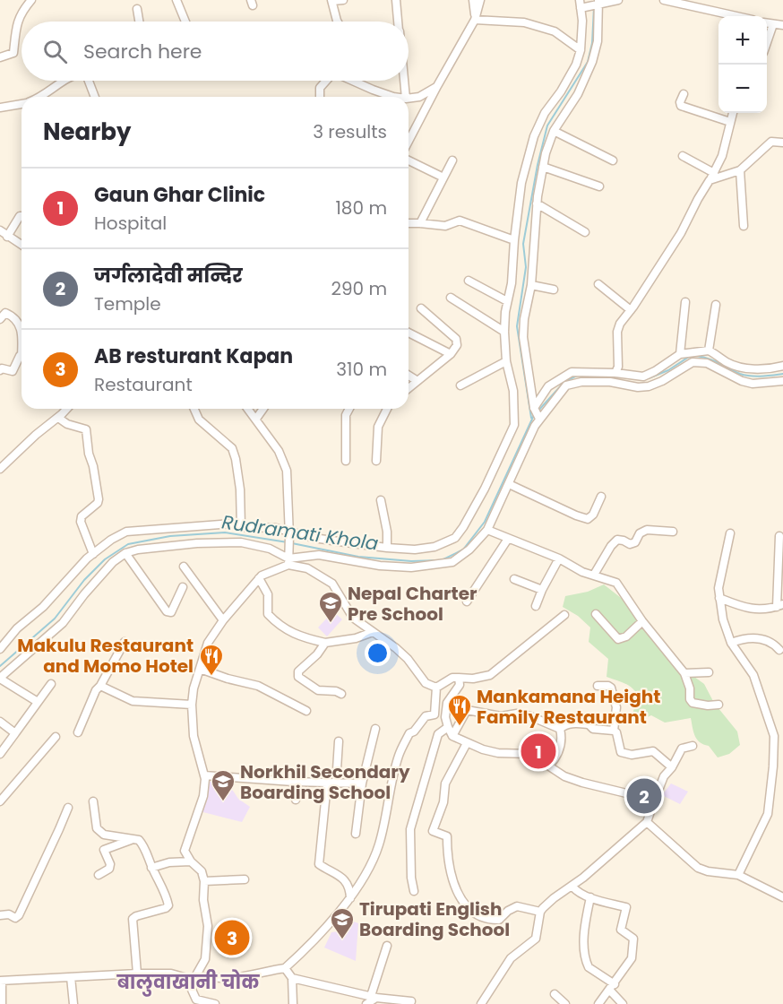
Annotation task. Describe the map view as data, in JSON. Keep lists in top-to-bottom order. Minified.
{"districts":["बालुवाखानी चोक"],"water":["Rudramati Khola"],"places":{"school or university":["Nepal Charter Pre School","Norkhil Secondary Boarding School","Tirupati English Boarding School"],"restaurant":["Makulu Restaurant and Momo Hotel","Mankamana Height Family Restaurant"]},"page":{"map_buttons":["+","−"],"search":"Search here","heading":["Nearby","3 results"],"list":[{"mark":"1","name":"Gaun Ghar Clinic","note":"Hospital","value":"180 m"},{"mark":"2","name":"जर्गलादेवी मन्दिर","note":"Temple","value":"290 m"},{"mark":"3","name":"AB resturant Kapan","note":"Restaurant","value":"310 m"}],"pins":["1","2","3"]}}
